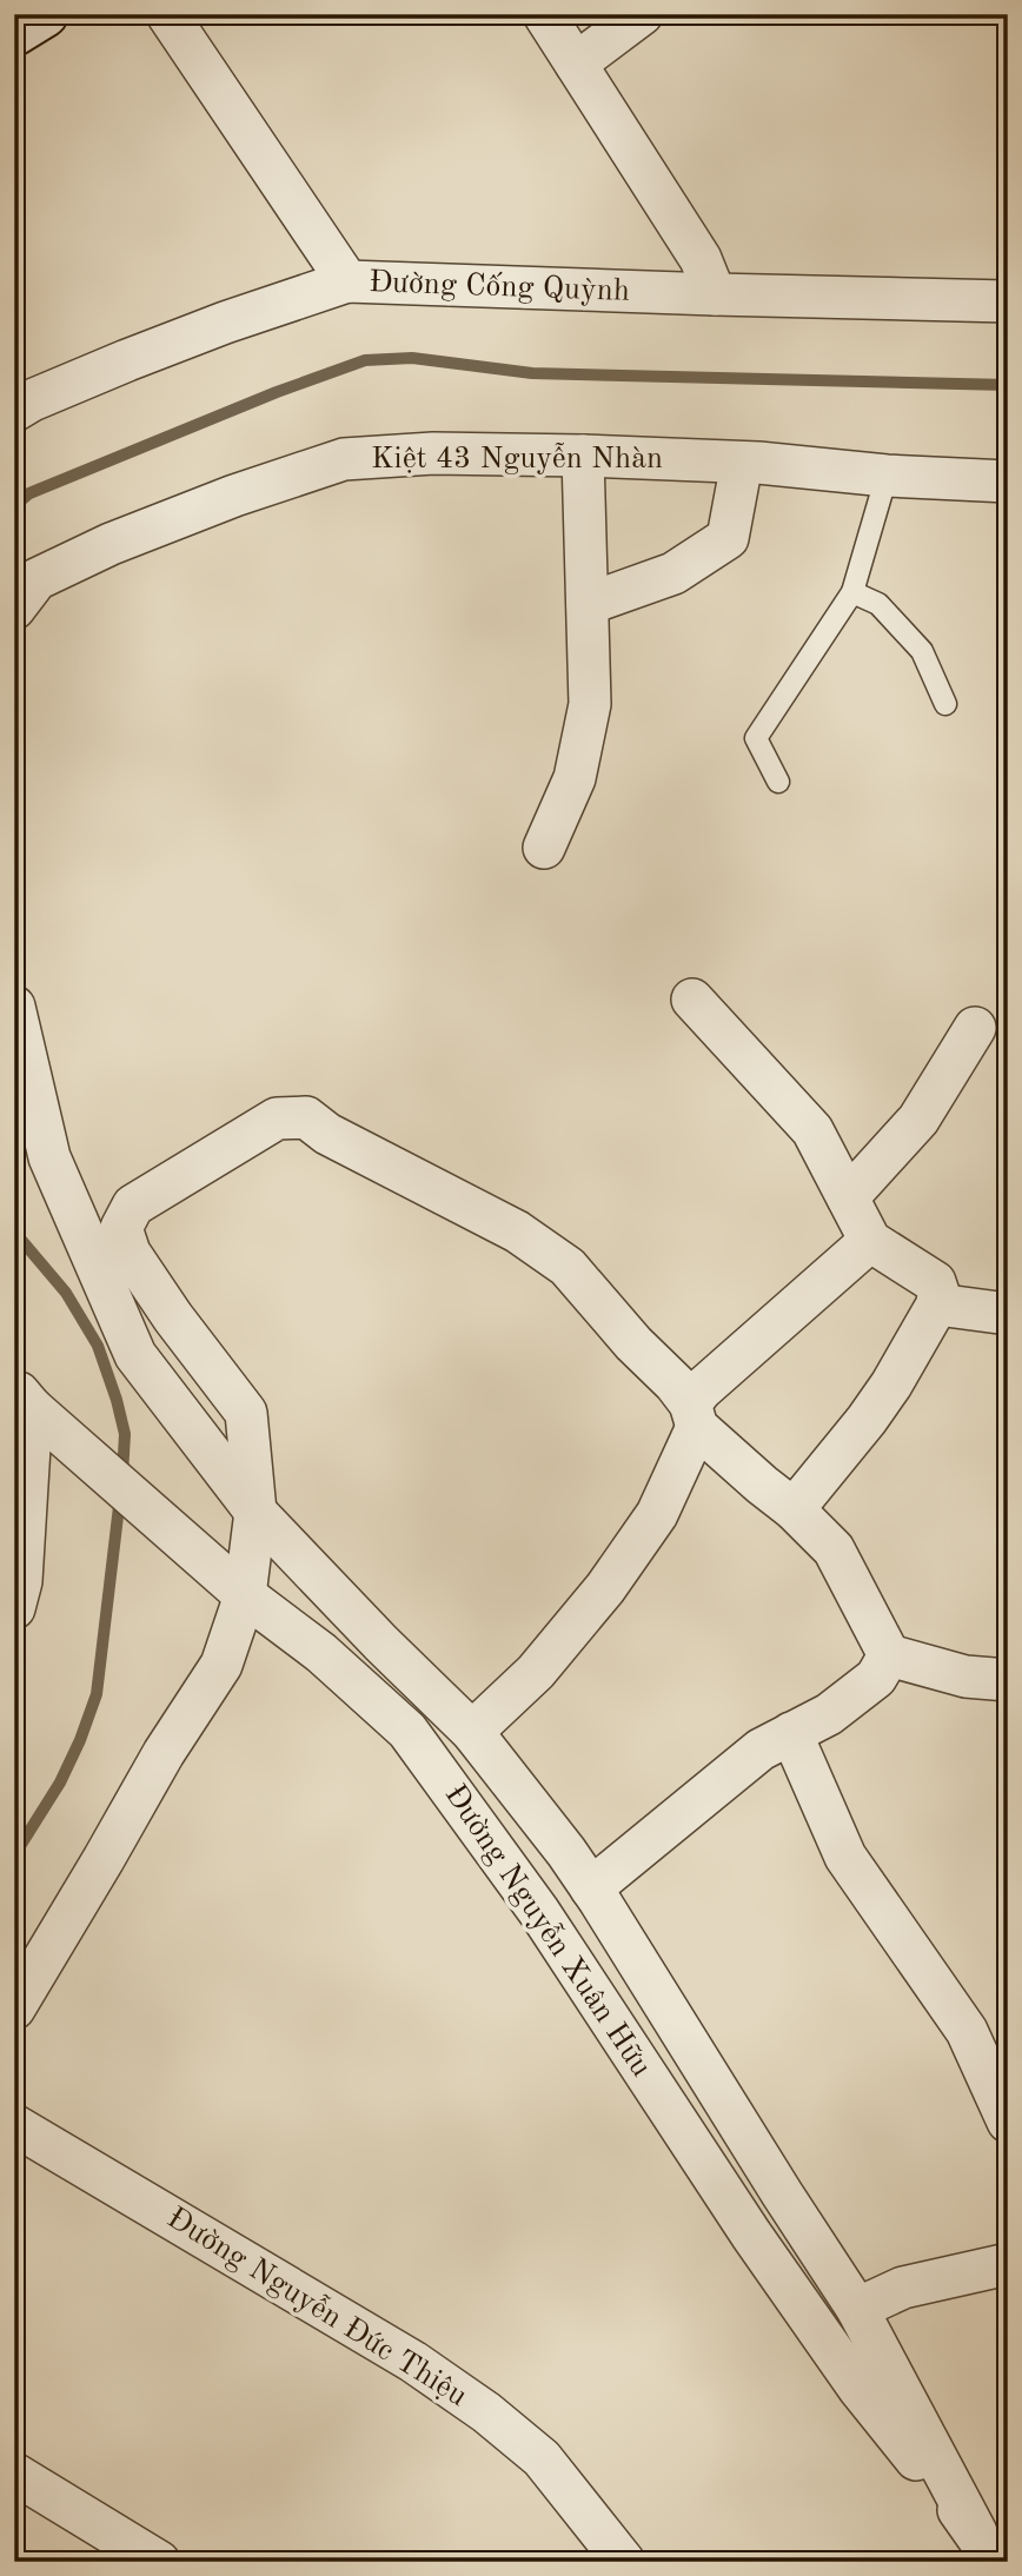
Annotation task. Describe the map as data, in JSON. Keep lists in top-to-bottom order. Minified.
{"streets":{"street":["Đường Cống Quỳnh","Kiệt 43 Nguyễn Nhàn","Đường Nguyễn Xuân Hữu","Đường Nguyễn Đức Thiệu"]}}
